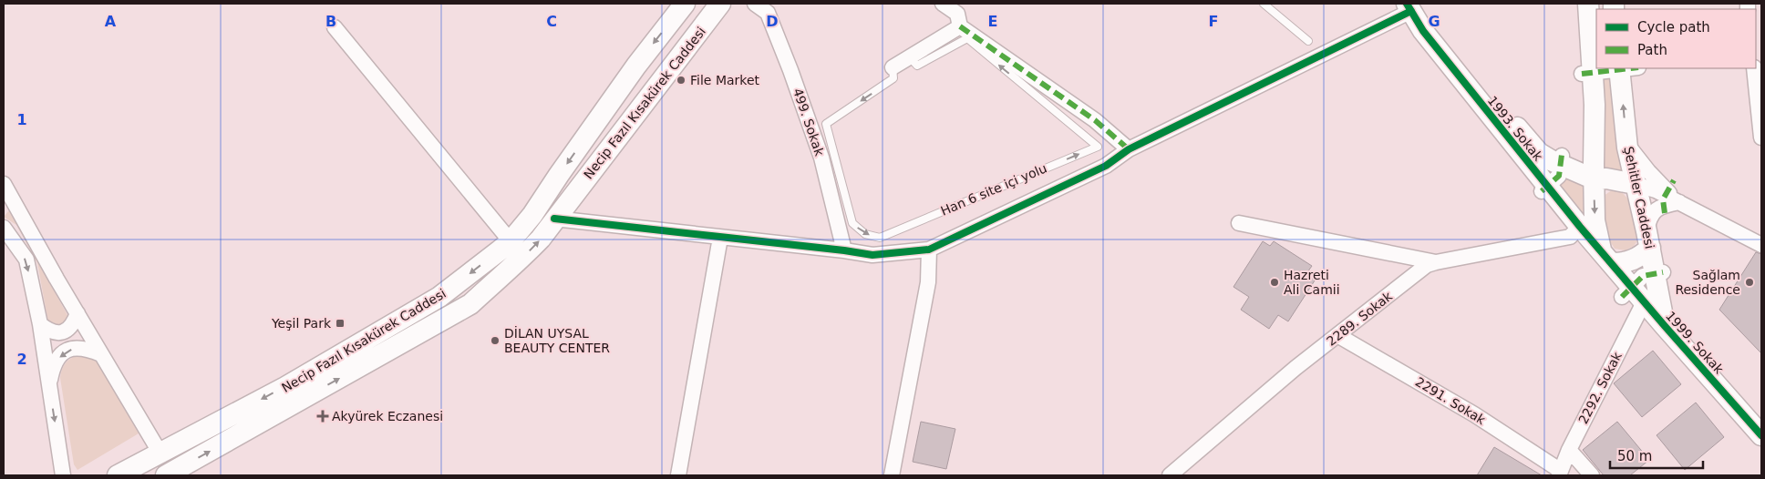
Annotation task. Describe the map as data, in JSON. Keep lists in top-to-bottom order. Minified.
{"streets":{"main road":["Necip Fazıl Kısakürek Caddesi","1993. Sokak","Şehitler Caddesi","1999. Sokak"],"street":["499. Sokak","2289. Sokak","2292. Sokak","2291. Sokak"],"lane":["Han 6 site içi yolu"]},"crossings":[["1993. Sokak","2289. Sokak"],["1993. Sokak","1999. Sokak"],["Şehitler Caddesi","1999. Sokak"],["2289. Sokak","2291. Sokak"],["1999. Sokak","2292. Sokak"],["2292. Sokak","2291. Sokak"]],"places":{"other":["File Market","Hazreti Ali Camii","Sağlam Residence","DİLAN UYSAL BEAUTY CENTER"],"transit":["Yeşil Park"],"health":["Akyürek Eczanesi"]},"legend":["Cycle path","Path"],"scale_bar":"50 m","grid":{"columns":["A","B","C","D","E","F","G"],"rows":["1","2"]}}
